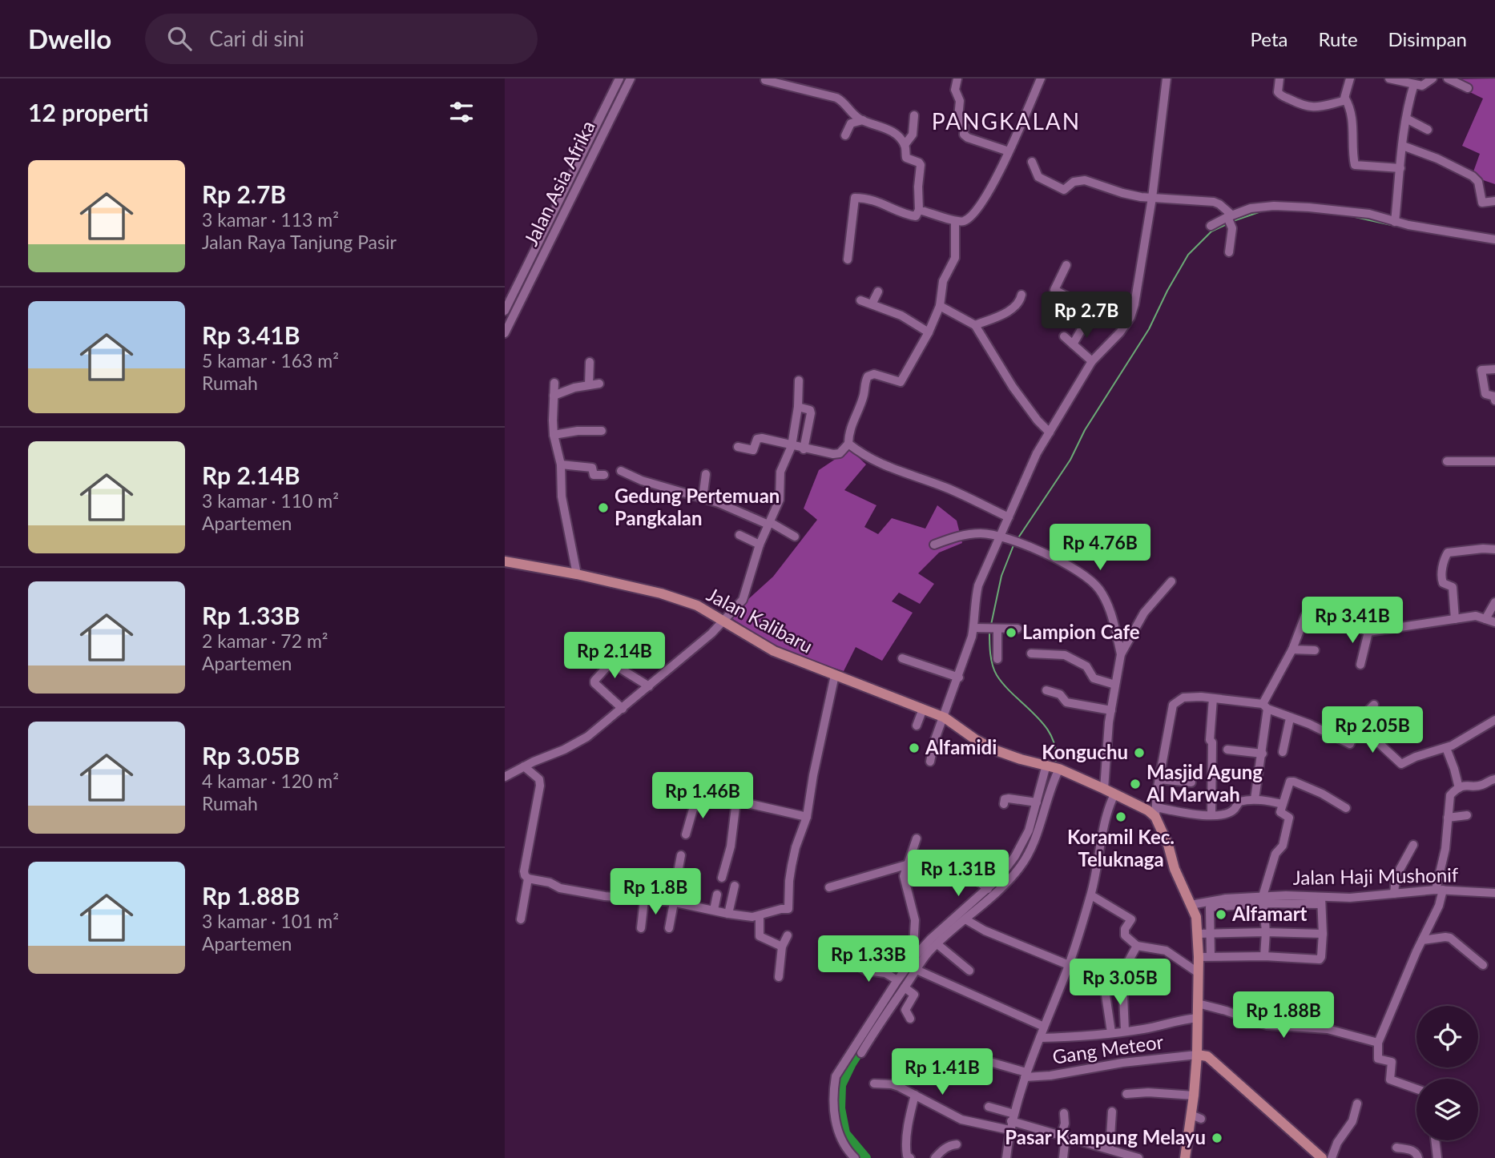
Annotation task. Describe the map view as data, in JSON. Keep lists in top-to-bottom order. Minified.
{"streets":{"main road":["Jalan Kalibaru"],"street":["Jalan Asia Afrika","Jalan Haji Mushonif","Gang Meteor"]},"districts":["PANGKALAN"],"places":["Gedung Pertemuan Pangkalan","Lampion Cafe","Alfamidi","Konguchu","Masjid Agung Al Marwah","Koramil Kec. Teluknaga","Alfamart","Pasar Kampung Melayu"],"page":{"header":"Dwello","search":"Cari di sini","nav":["Peta","Rute","Disimpan"],"heading":"12 properti","list":[{"name":"Rp 2.7B","note":"3 kamar · 113 m² · Jalan Raya Tanjung Pasir"},{"name":"Rp 3.41B","note":"5 kamar · 163 m² · Rumah"},{"name":"Rp 2.14B","note":"3 kamar · 110 m² · Apartemen"},{"name":"Rp 1.33B","note":"2 kamar · 72 m² · Apartemen"},{"name":"Rp 3.05B","note":"4 kamar · 120 m² · Rumah"},{"name":"Rp 1.88B","note":"3 kamar · 101 m² · Apartemen"}],"price":["Rp 2.7B","Rp 4.76B","Rp 3.41B","Rp 2.14B","Rp 2.05B","Rp 1.46B","Rp 1.31B","Rp 1.8B","Rp 1.33B","Rp 3.05B","Rp 1.88B","Rp 1.41B"]}}
